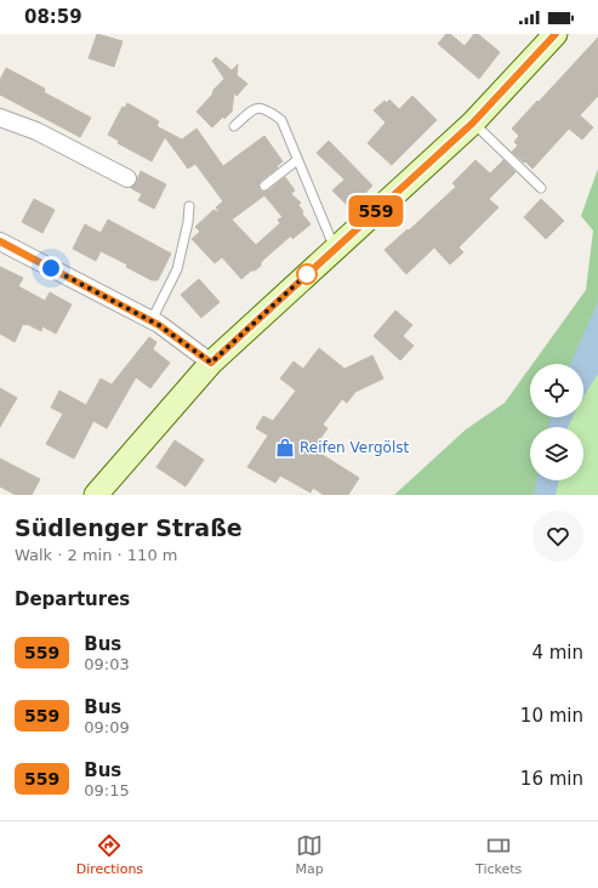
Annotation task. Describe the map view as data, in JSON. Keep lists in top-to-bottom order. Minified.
{"places":{"shop":["Reifen Vergölst"]},"lines":["bus line 559"],"page":{"status":"08:59","on_map":"559","heading":[["Südlenger Straße","Walk · 2 min · 110 m"],"Departures"],"list":[{"mark":"559","name":"Bus","note":"09:03","value":"4 min"},{"mark":"559","name":"Bus","note":"09:09","value":"10 min"},{"mark":"559","name":"Bus","note":"09:15","value":"16 min"}],"tabs":["Directions","Map","Tickets"]}}
